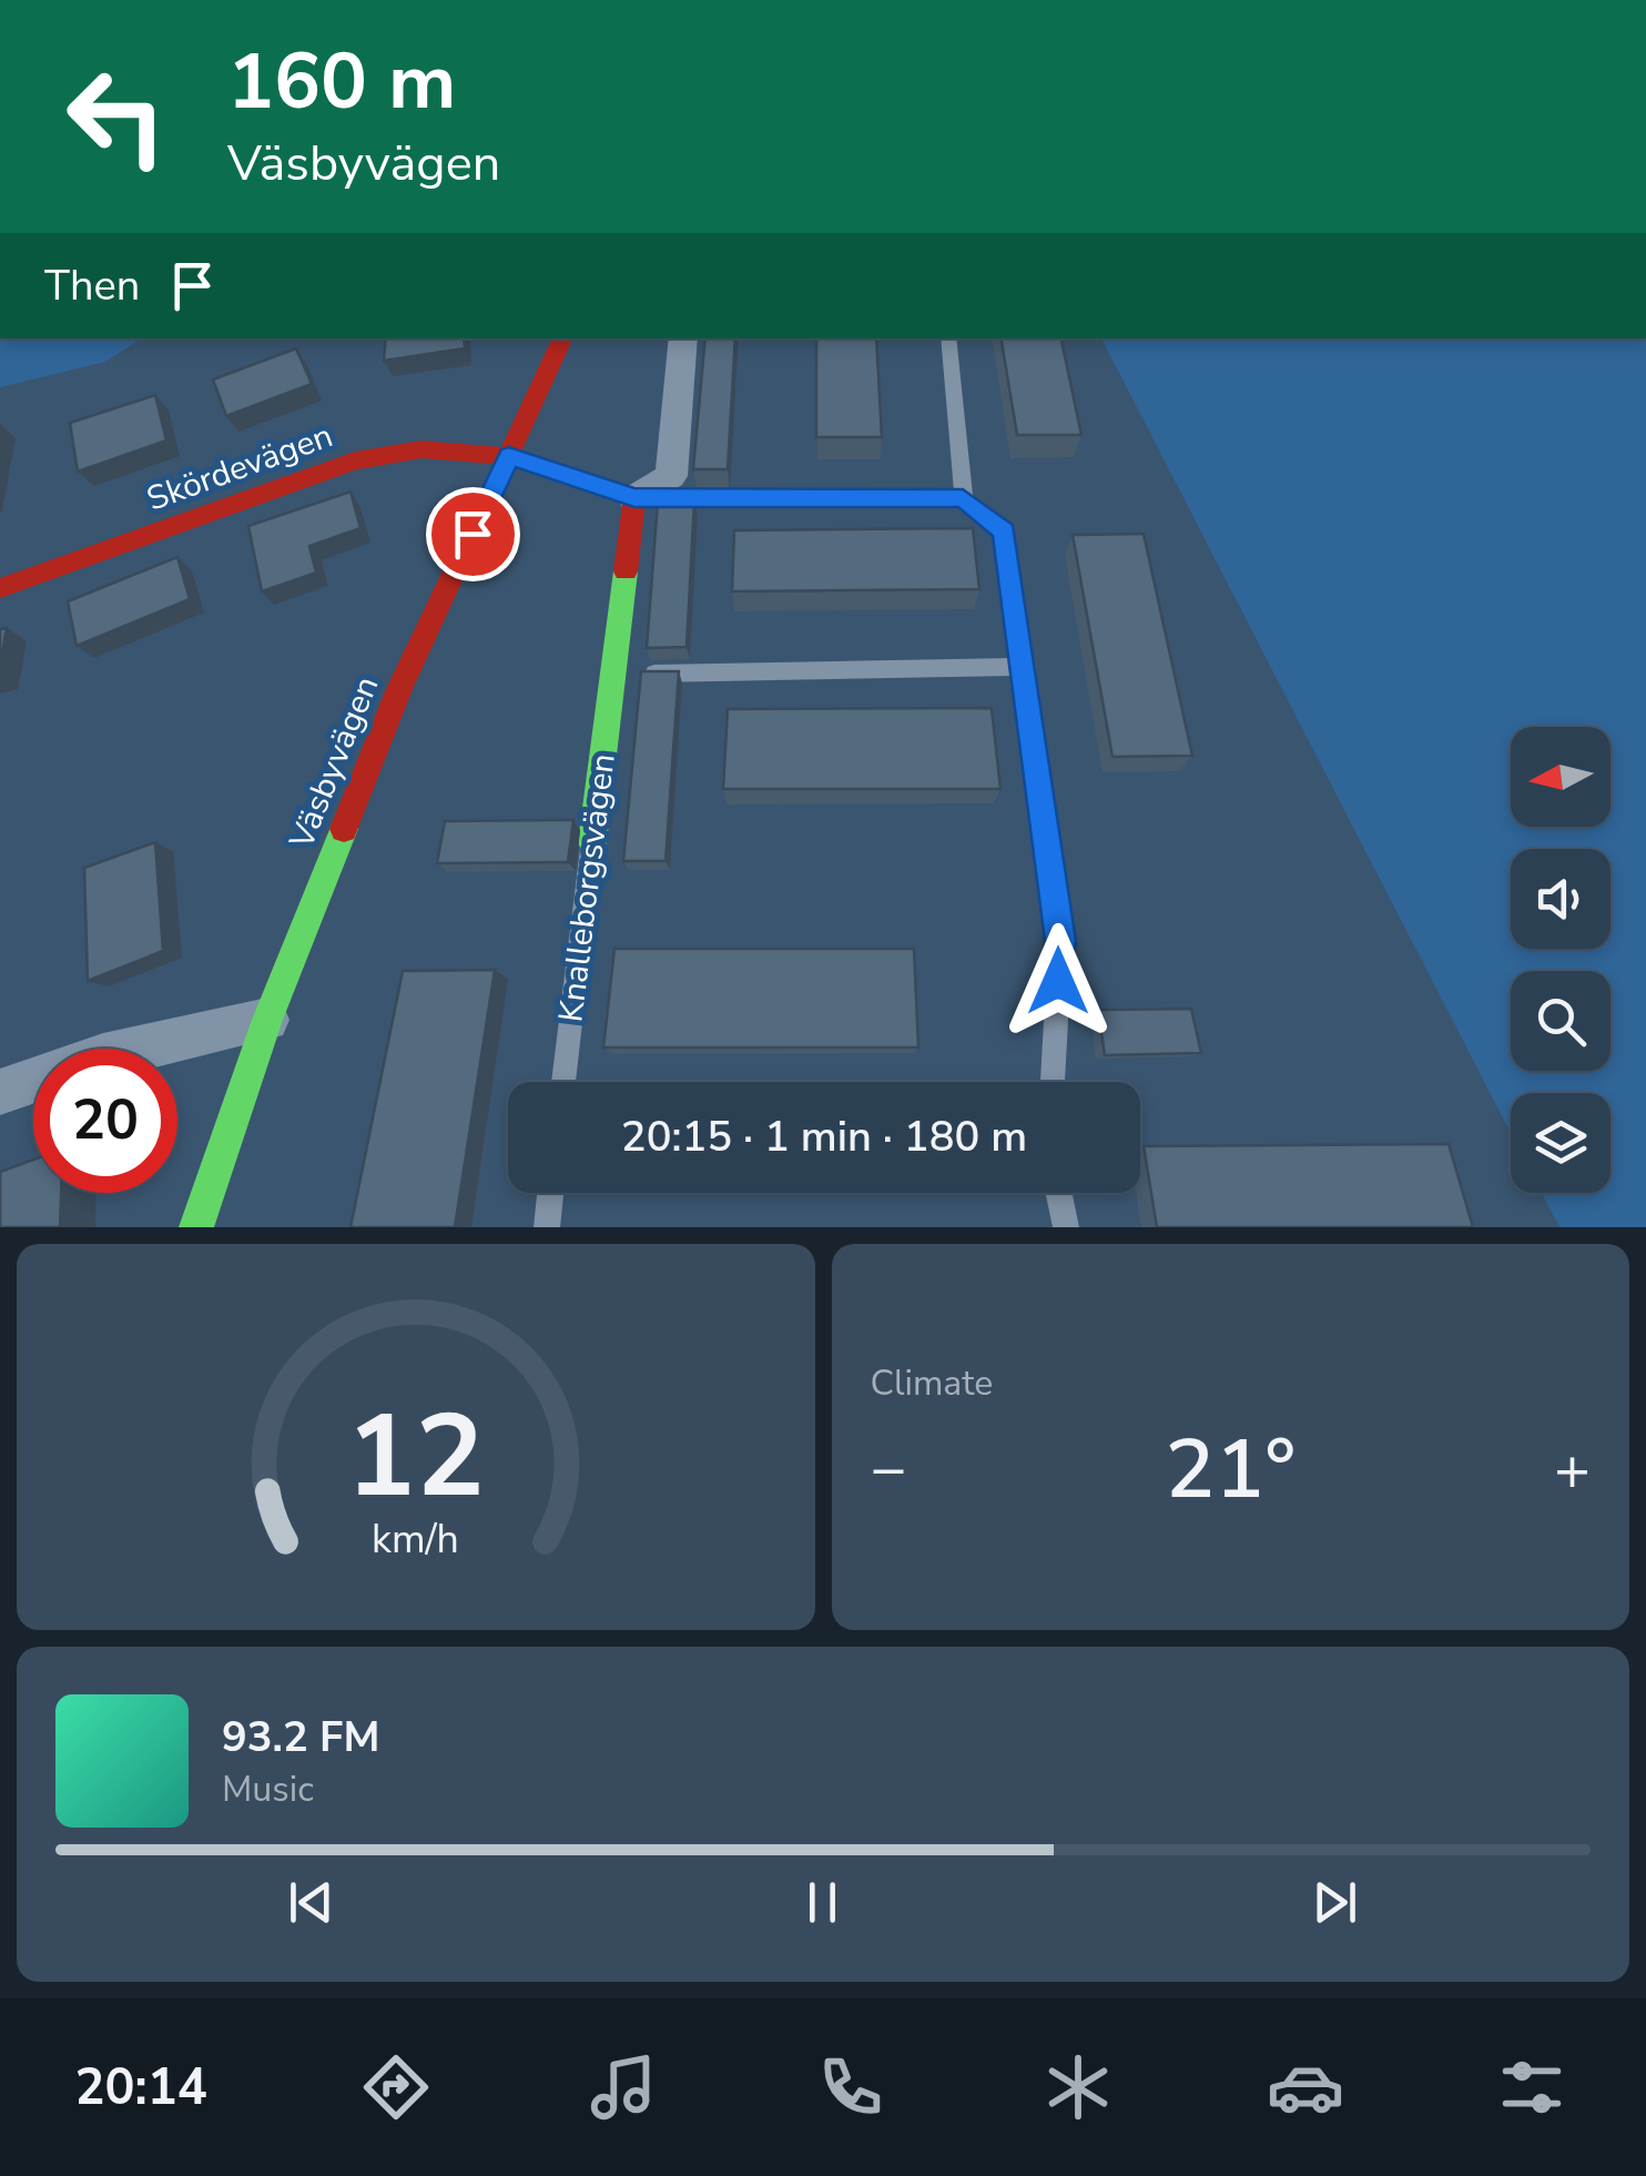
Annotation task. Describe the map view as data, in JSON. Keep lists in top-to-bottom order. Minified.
{"streets":{"street":["Skördevägen","Väsbyvägen","Knalleborgsvägen"]},"crossings":[["Skördevägen","Väsbyvägen"]],"north":"left","page":{"turn":["160 m","Väsbyvägen"],"then":"Then","limit":"20","trip":"20:15 · 1 min · 180 m","tile":"Climate","heat":["−","21°","+"],"song":["93.2 FM","Music"],"tabs":"20:14","gauge":["12","km/h"]}}
